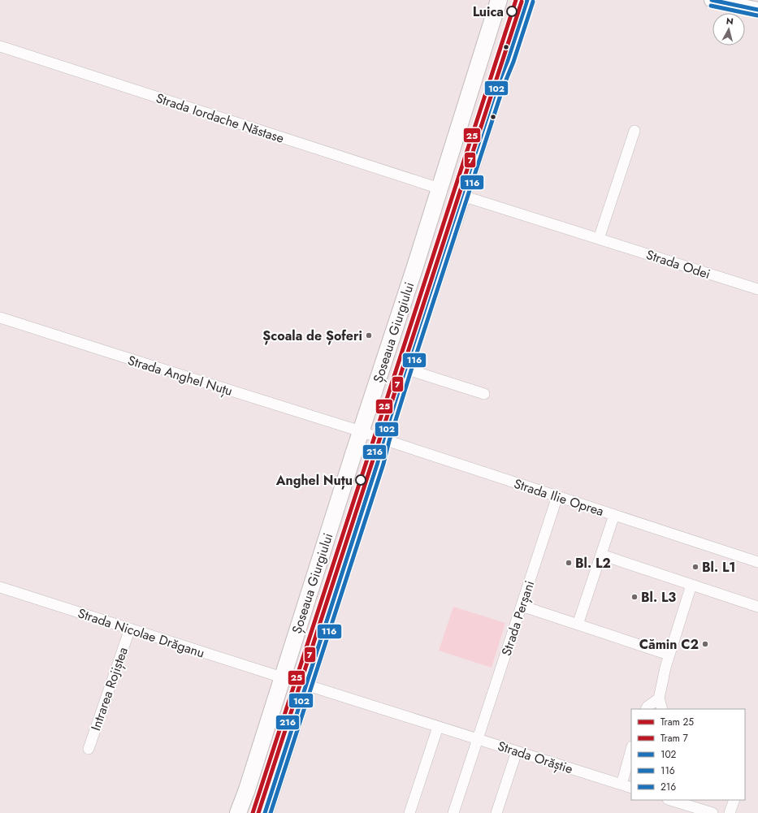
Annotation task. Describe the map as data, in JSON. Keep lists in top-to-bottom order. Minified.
{"streets":{"main road":["Șoseaua Giurgiului"],"street":["Strada Iordache Năstase","Strada Odei","Strada Anghel Nuțu","Strada Ilie Oprea","Strada Perșani","Strada Nicolae Drăganu","Intrarea Rojiștea","Strada Orăștie"]},"crossings":[["Strada Iordache Năstase","Șoseaua Giurgiului"],["Strada Odei","Șoseaua Giurgiului"],["Șoseaua Giurgiului","Strada Anghel Nuțu"],["Șoseaua Giurgiului","Strada Ilie Oprea"],["Șoseaua Giurgiului","Strada Nicolae Drăganu"],["Șoseaua Giurgiului","Strada Orăștie"],["Strada Anghel Nuțu","Strada Ilie Oprea"],["Strada Ilie Oprea","Strada Perșani"],["Strada Perșani","Strada Orăștie"],["Strada Nicolae Drăganu","Intrarea Rojiștea"]],"places":["Luica","Școala de Șoferi","Anghel Nuțu","Bl. L2","Bl. L1","Bl. L3","Cămin C2"],"lines":["tram line 25","transit line 102","transit line 216","tram line 7","transit line 116"],"legend":["Tram 25","Tram 7","102","116","216"],"north":"top"}
